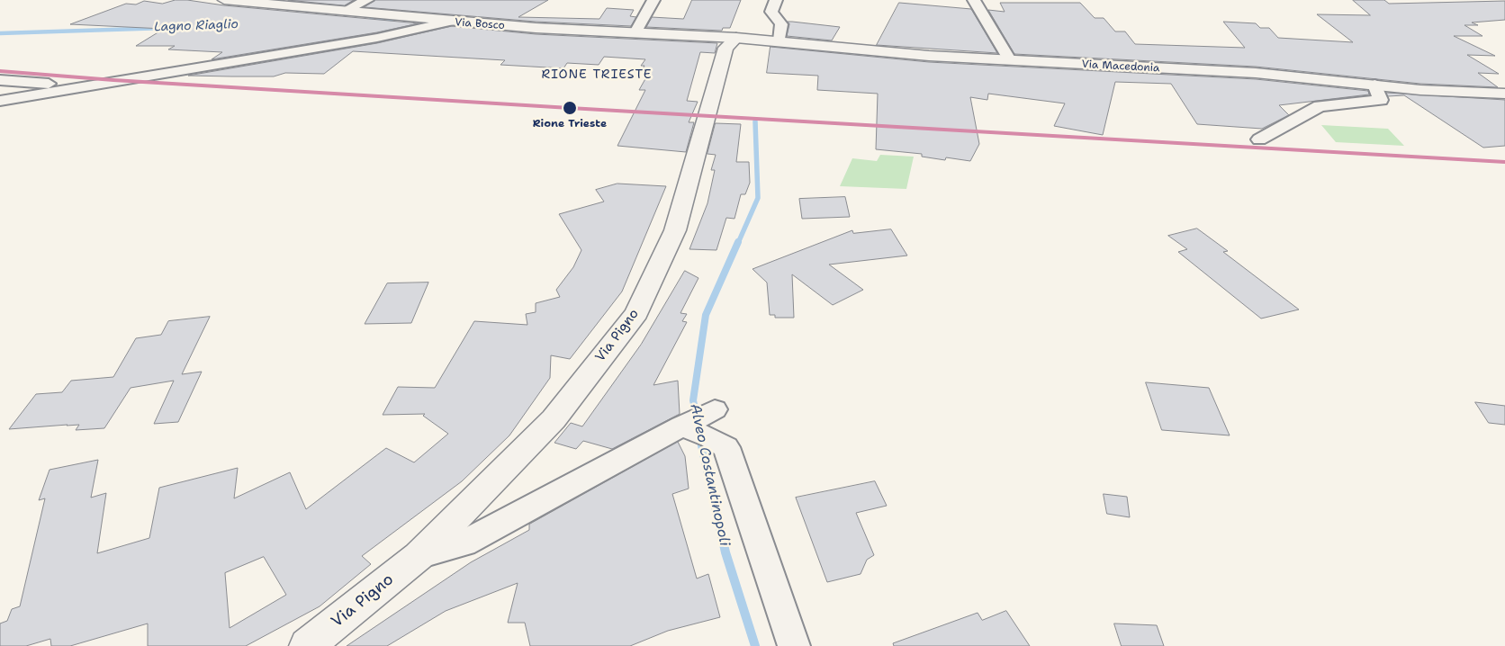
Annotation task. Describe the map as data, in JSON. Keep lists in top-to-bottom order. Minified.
{"streets":{"main road":["Via Bosco","Via Macedonia","Via Pigno"]},"crossings":[["Via Bosco","Via Macedonia"],["Via Bosco","Via Pigno"],["Via Macedonia","Via Pigno"]],"districts":["RIONE TRIESTE"],"water":["Lagno Riaglio","Alveo Costantinopoli"],"places":["Rione Trieste"]}
